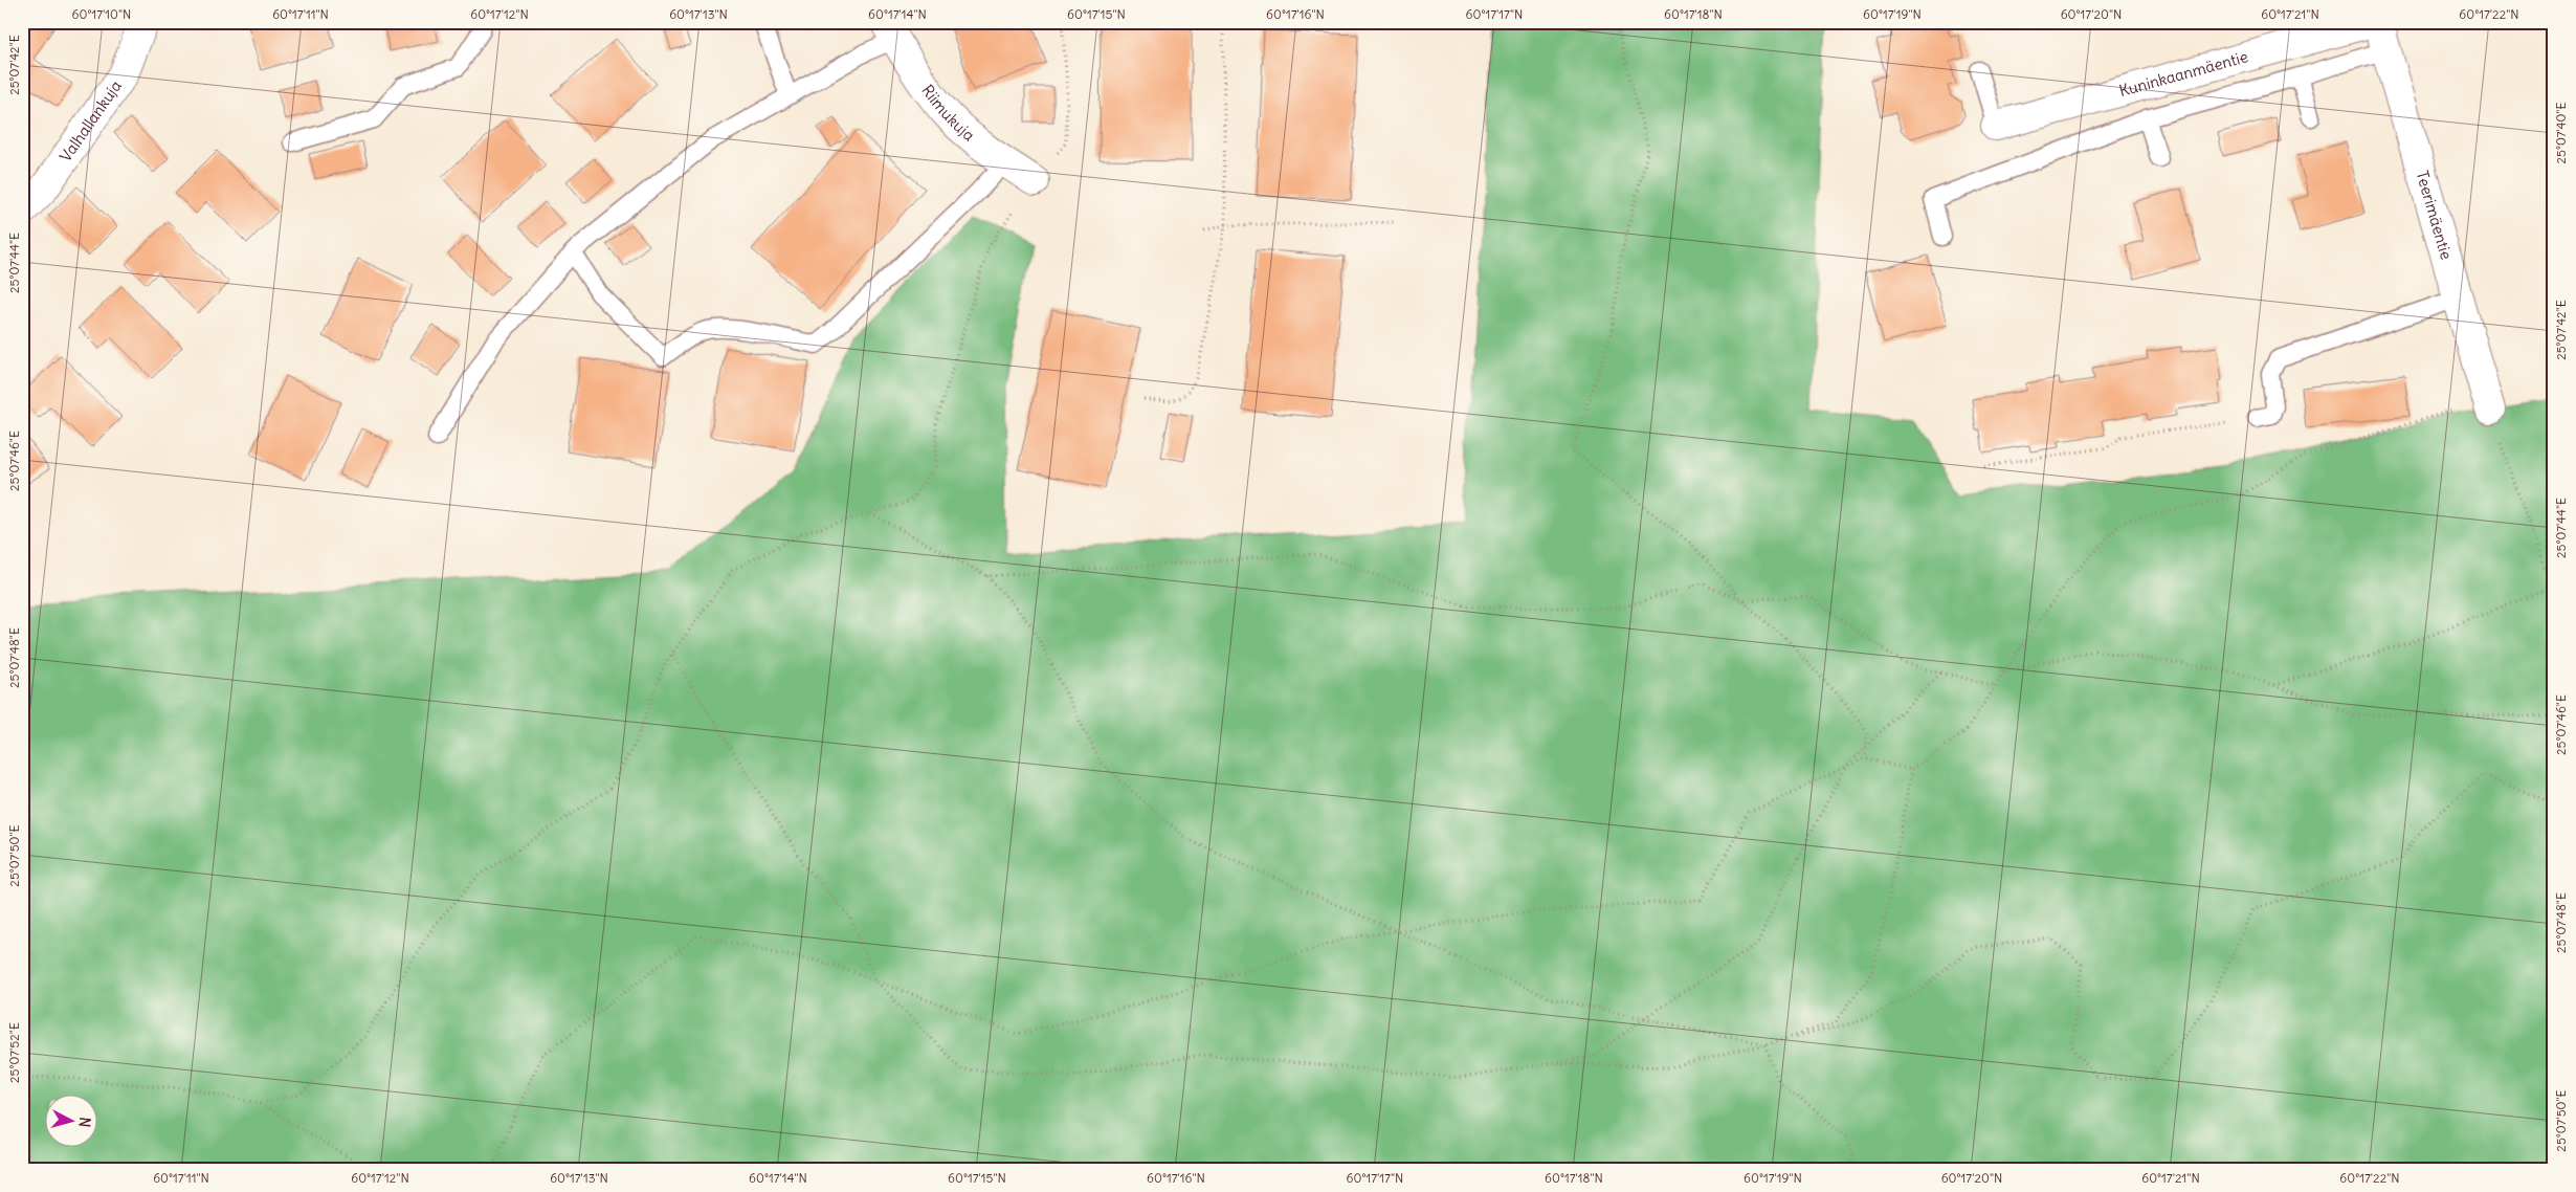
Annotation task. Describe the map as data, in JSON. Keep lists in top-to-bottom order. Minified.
{"streets":{"street":["Kuninkaanmäentie","Riimukuja","Valhallankuja","Teerimäentie"]},"north":"right","coordinates":["60°17'10\"N","60°17'11\"N","60°17'12\"N","60°17'13\"N","60°17'14\"N","60°17'15\"N","60°17'16\"N","60°17'17\"N","60°17'18\"N","60°17'19\"N","60°17'20\"N","60°17'21\"N","60°17'22\"N","25°07'42\"E","25°07'40\"E","25°07'44\"E","25°07'46\"E","25°07'48\"E","25°07'50\"E","25°07'52\"E"]}
